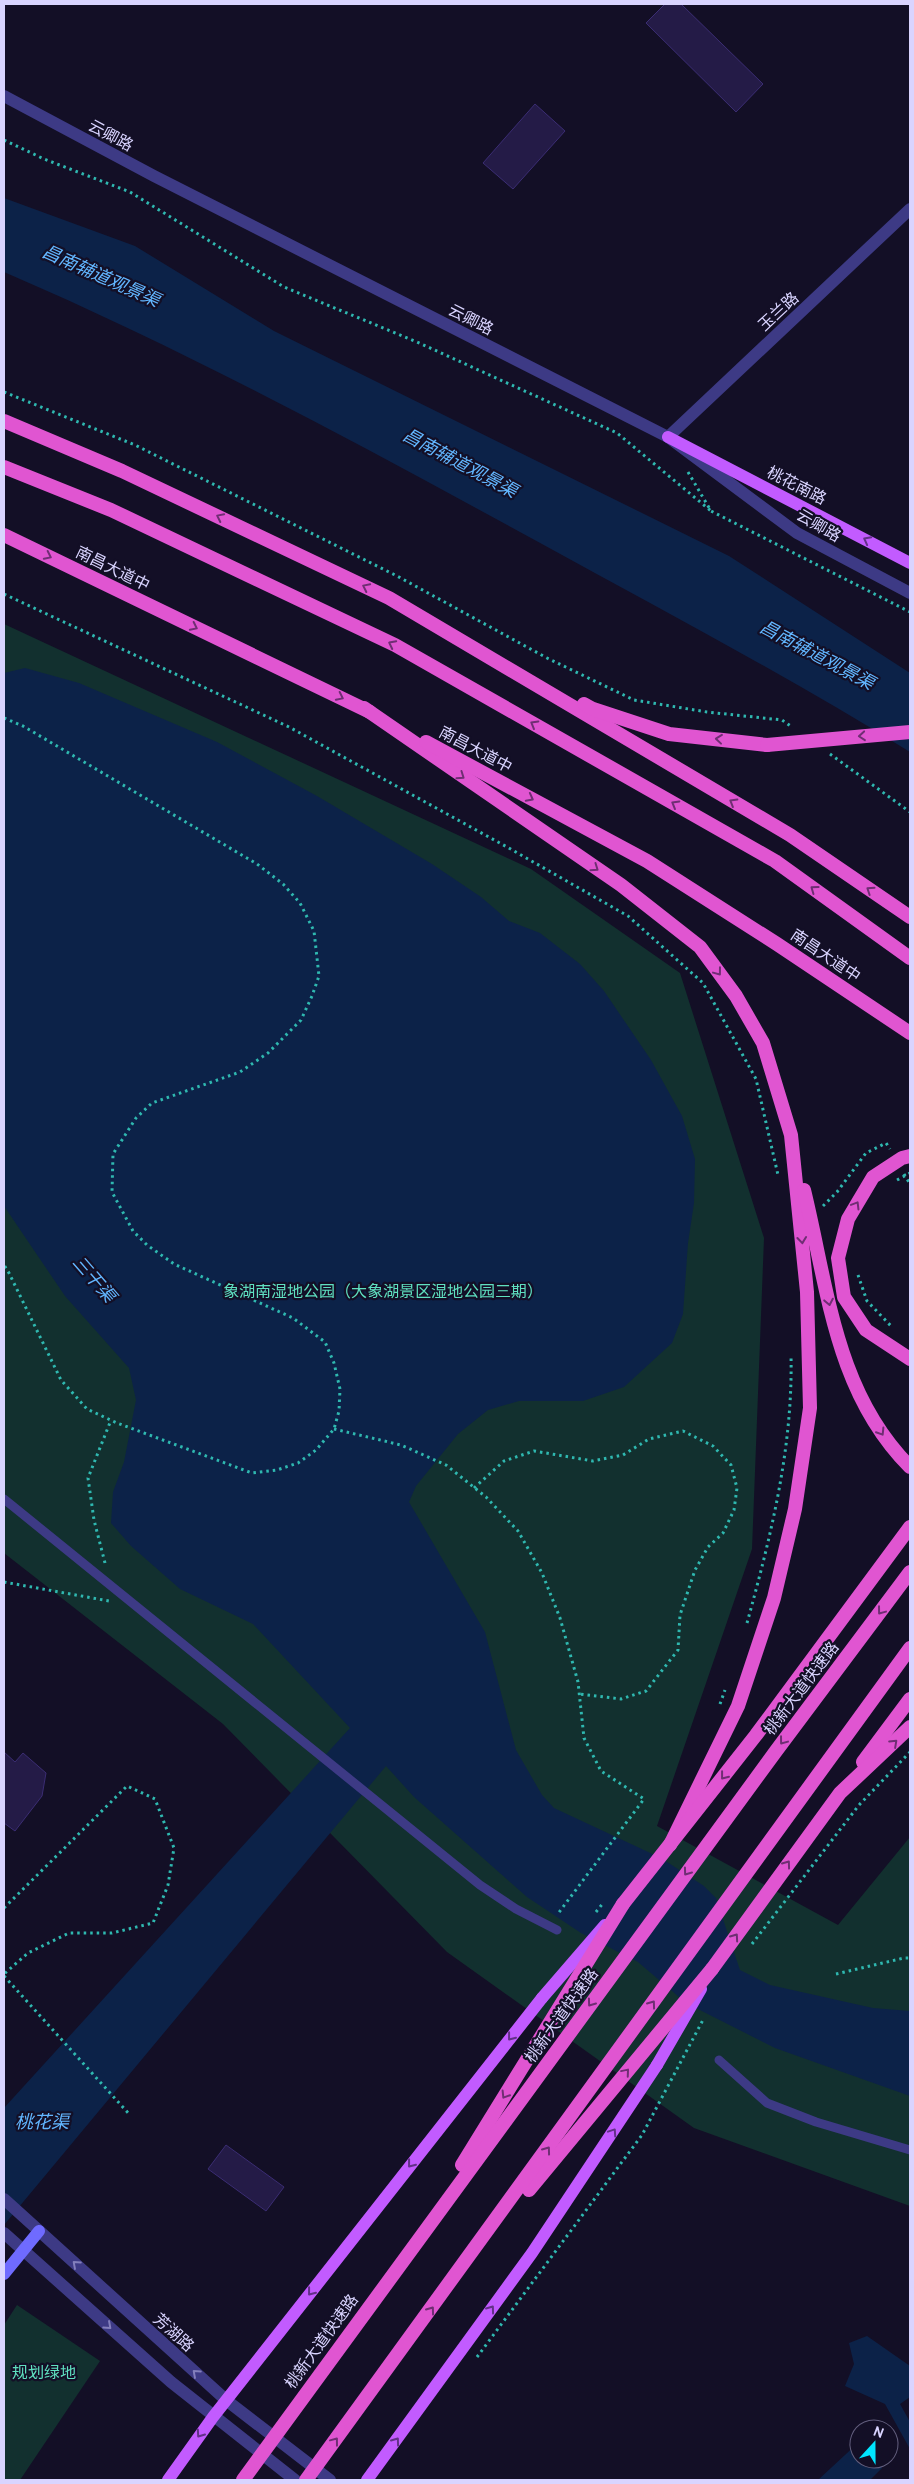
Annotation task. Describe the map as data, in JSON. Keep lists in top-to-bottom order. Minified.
{"streets":{"highway":["南昌大道中","桃新大道快速路"],"main road":["桃花南路"],"street":["云卿路","玉兰路","芳湖路"]},"crossings":[["云卿路","玉兰路"],["云卿路","桃花南路"],["玉兰路","桃花南路"]],"one_way":["桃花南路"],"water":["昌南辅道观景渠","三干渠","桃花渠"],"parks":["象湖南湿地公园（大象湖景区湿地公园三期）","规划绿地"],"north":"top"}
